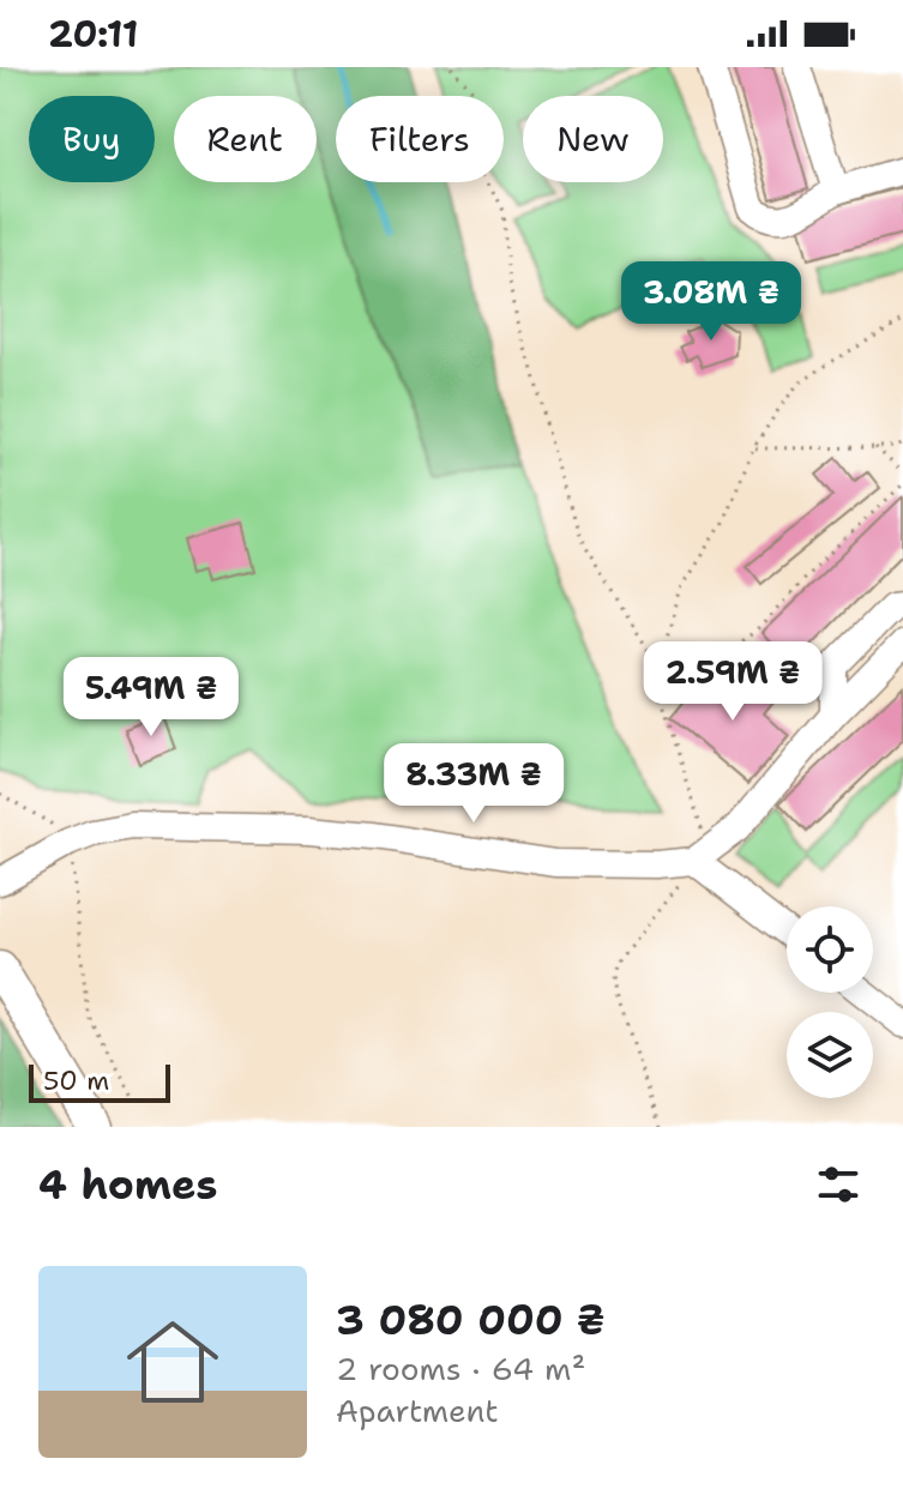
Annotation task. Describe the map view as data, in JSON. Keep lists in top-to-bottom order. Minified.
{"scale_bar":"50 m","page":{"status":"20:11","chip":["Buy","Rent","Filters","New"],"price":["3.08M ₴","2.59M ₴","5.49M ₴","8.33M ₴"],"scale":"50 m","heading":"4 homes","list":[{"name":"3 080 000 ₴","note":"2 rooms · 64 m² · Apartment"}]}}
